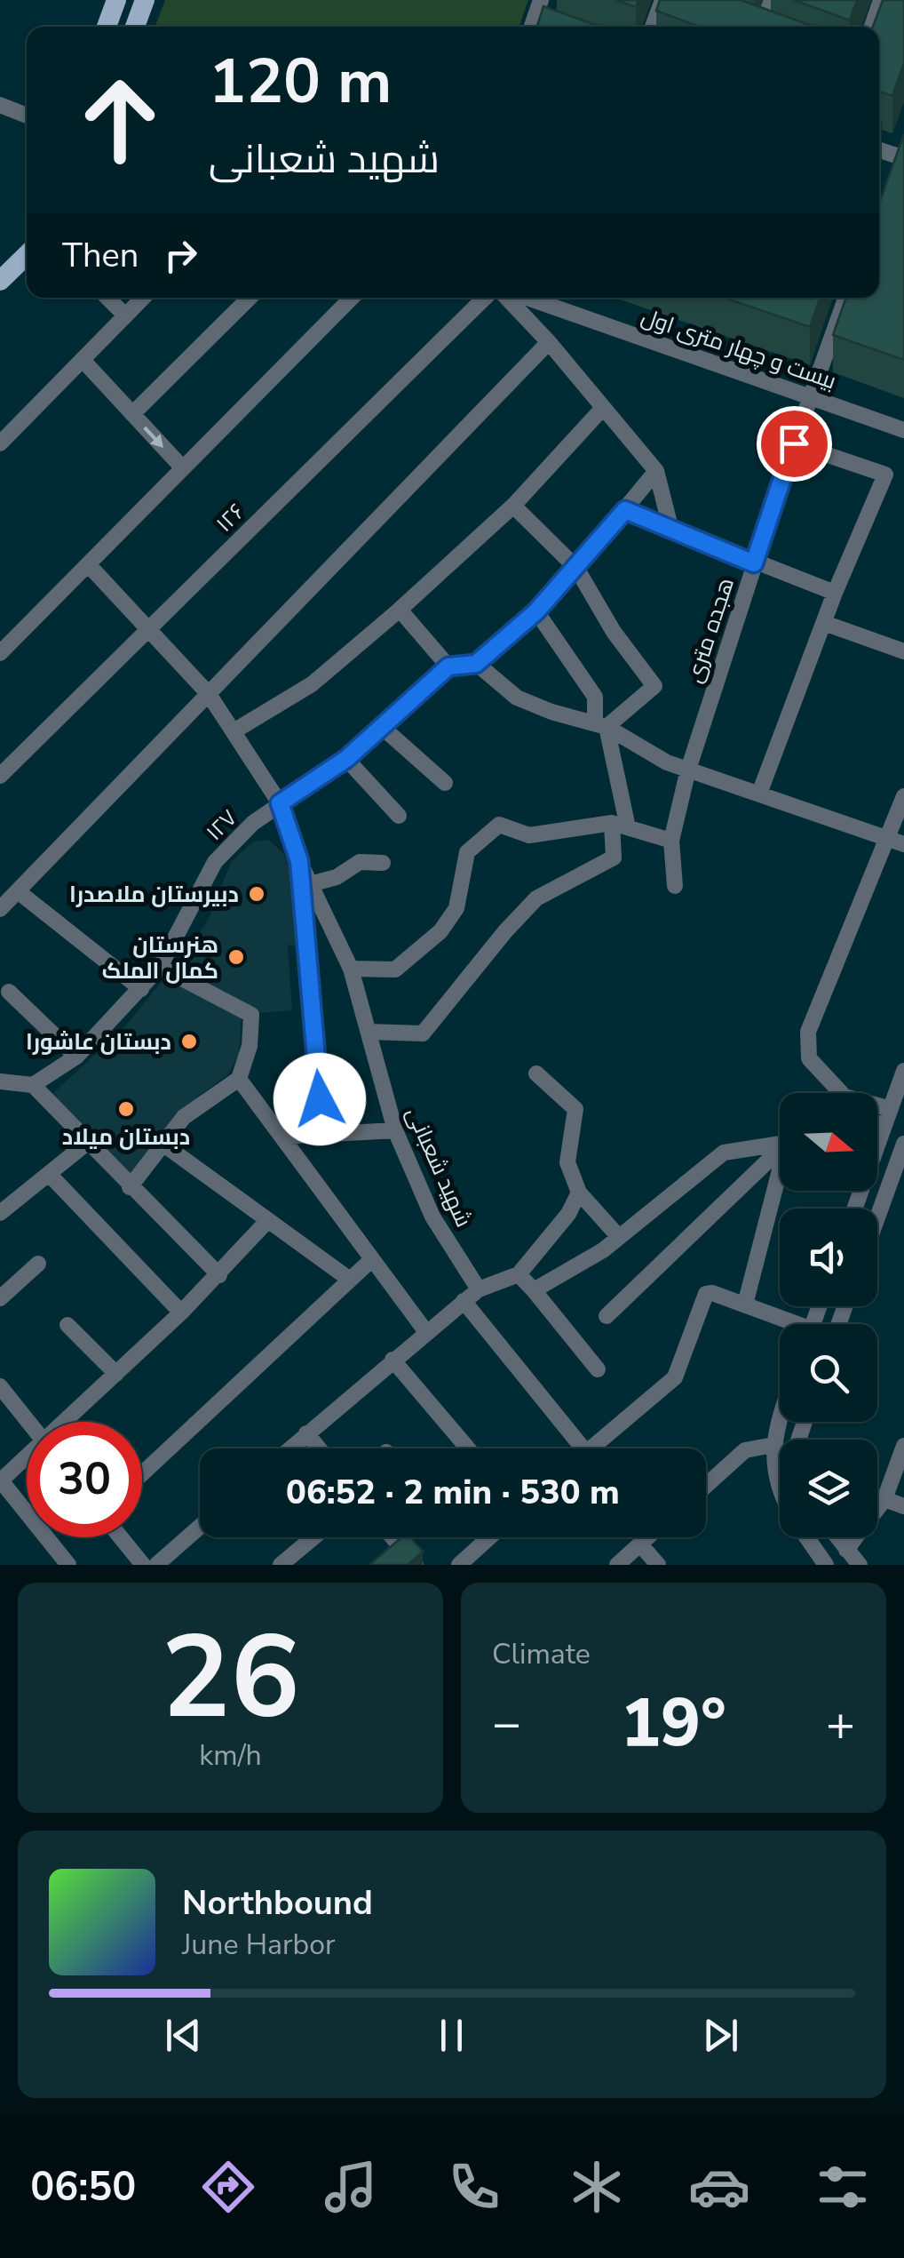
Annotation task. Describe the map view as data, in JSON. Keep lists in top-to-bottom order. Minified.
{"streets":{"street":["بیست و چهار متری اول","۱۲۶","هجده متری","۱۲۷","شهید شعبانی"]},"crossings":[["بیست و چهار متری اول","هجده متری"],["۱۲۶","شهید شعبانی"],["۱۲۷","شهید شعبانی"]],"places":["دبیرستان ملاصدرا","هنرستان کمال الملک","دبستان عاشورا","دبستان میلاد"],"north":"right","page":{"turn":["120 m","شهید شعبانی"],"then":"Then","limit":"30","trip":"06:52 · 2 min · 530 m","tile":[["26","km/h"],"Climate"],"heat":["−","19°","+"],"song":["Northbound","June Harbor"],"tabs":"06:50"}}
